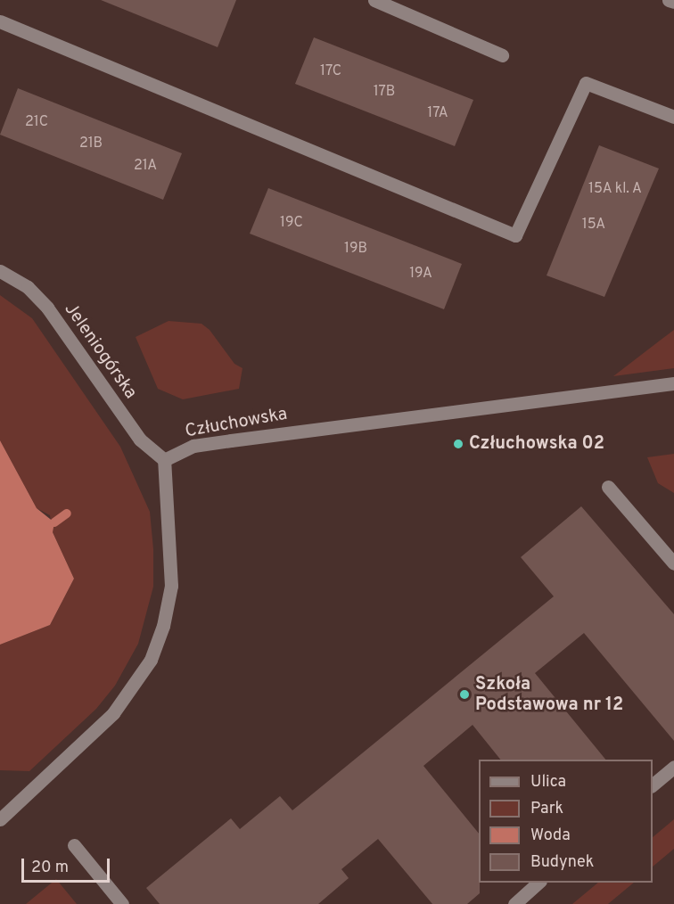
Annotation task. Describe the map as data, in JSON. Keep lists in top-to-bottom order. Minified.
{"streets":{"street":["Jeleniogórska","Człuchowska"]},"crossings":[["Jeleniogórska","Człuchowska"]],"places":["Człuchowska 02","Szkoła Podstawowa nr 12"],"house_numbers":["17C","17B","17A","21C","21B","21A","15A kl. A","19C","15A","19B","19A"],"legend":["Ulica","Park","Woda","Budynek"],"scale_bar":"20 m"}
